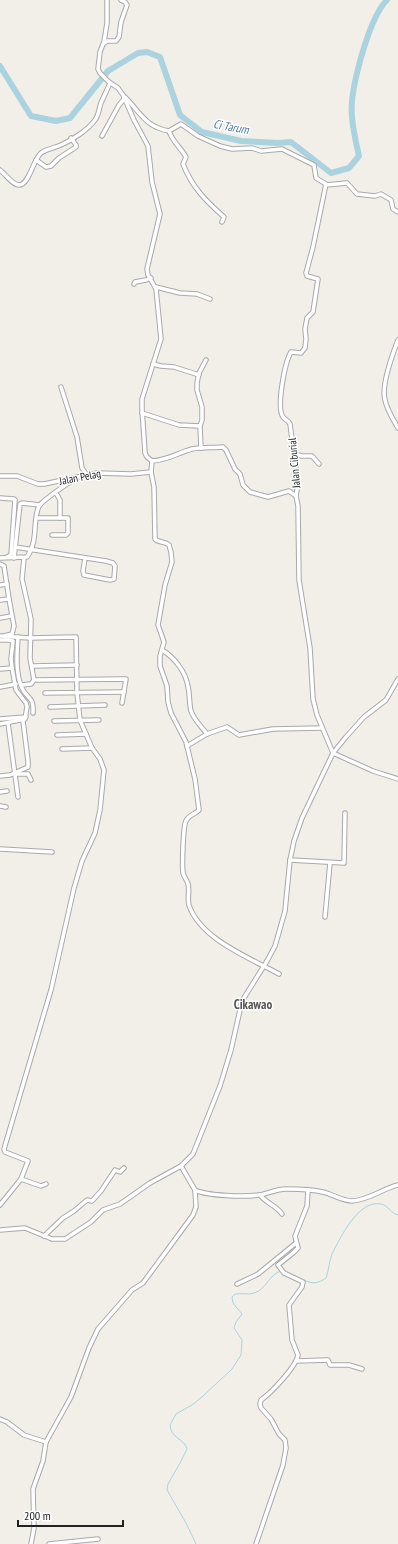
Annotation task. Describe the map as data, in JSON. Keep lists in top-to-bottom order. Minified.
{"streets":{"street":["Jalan Ciburial","Jalan Pelag"]},"districts":["Cikawao"],"water":["Ci Tarum"],"scale_bar":"200 m"}
